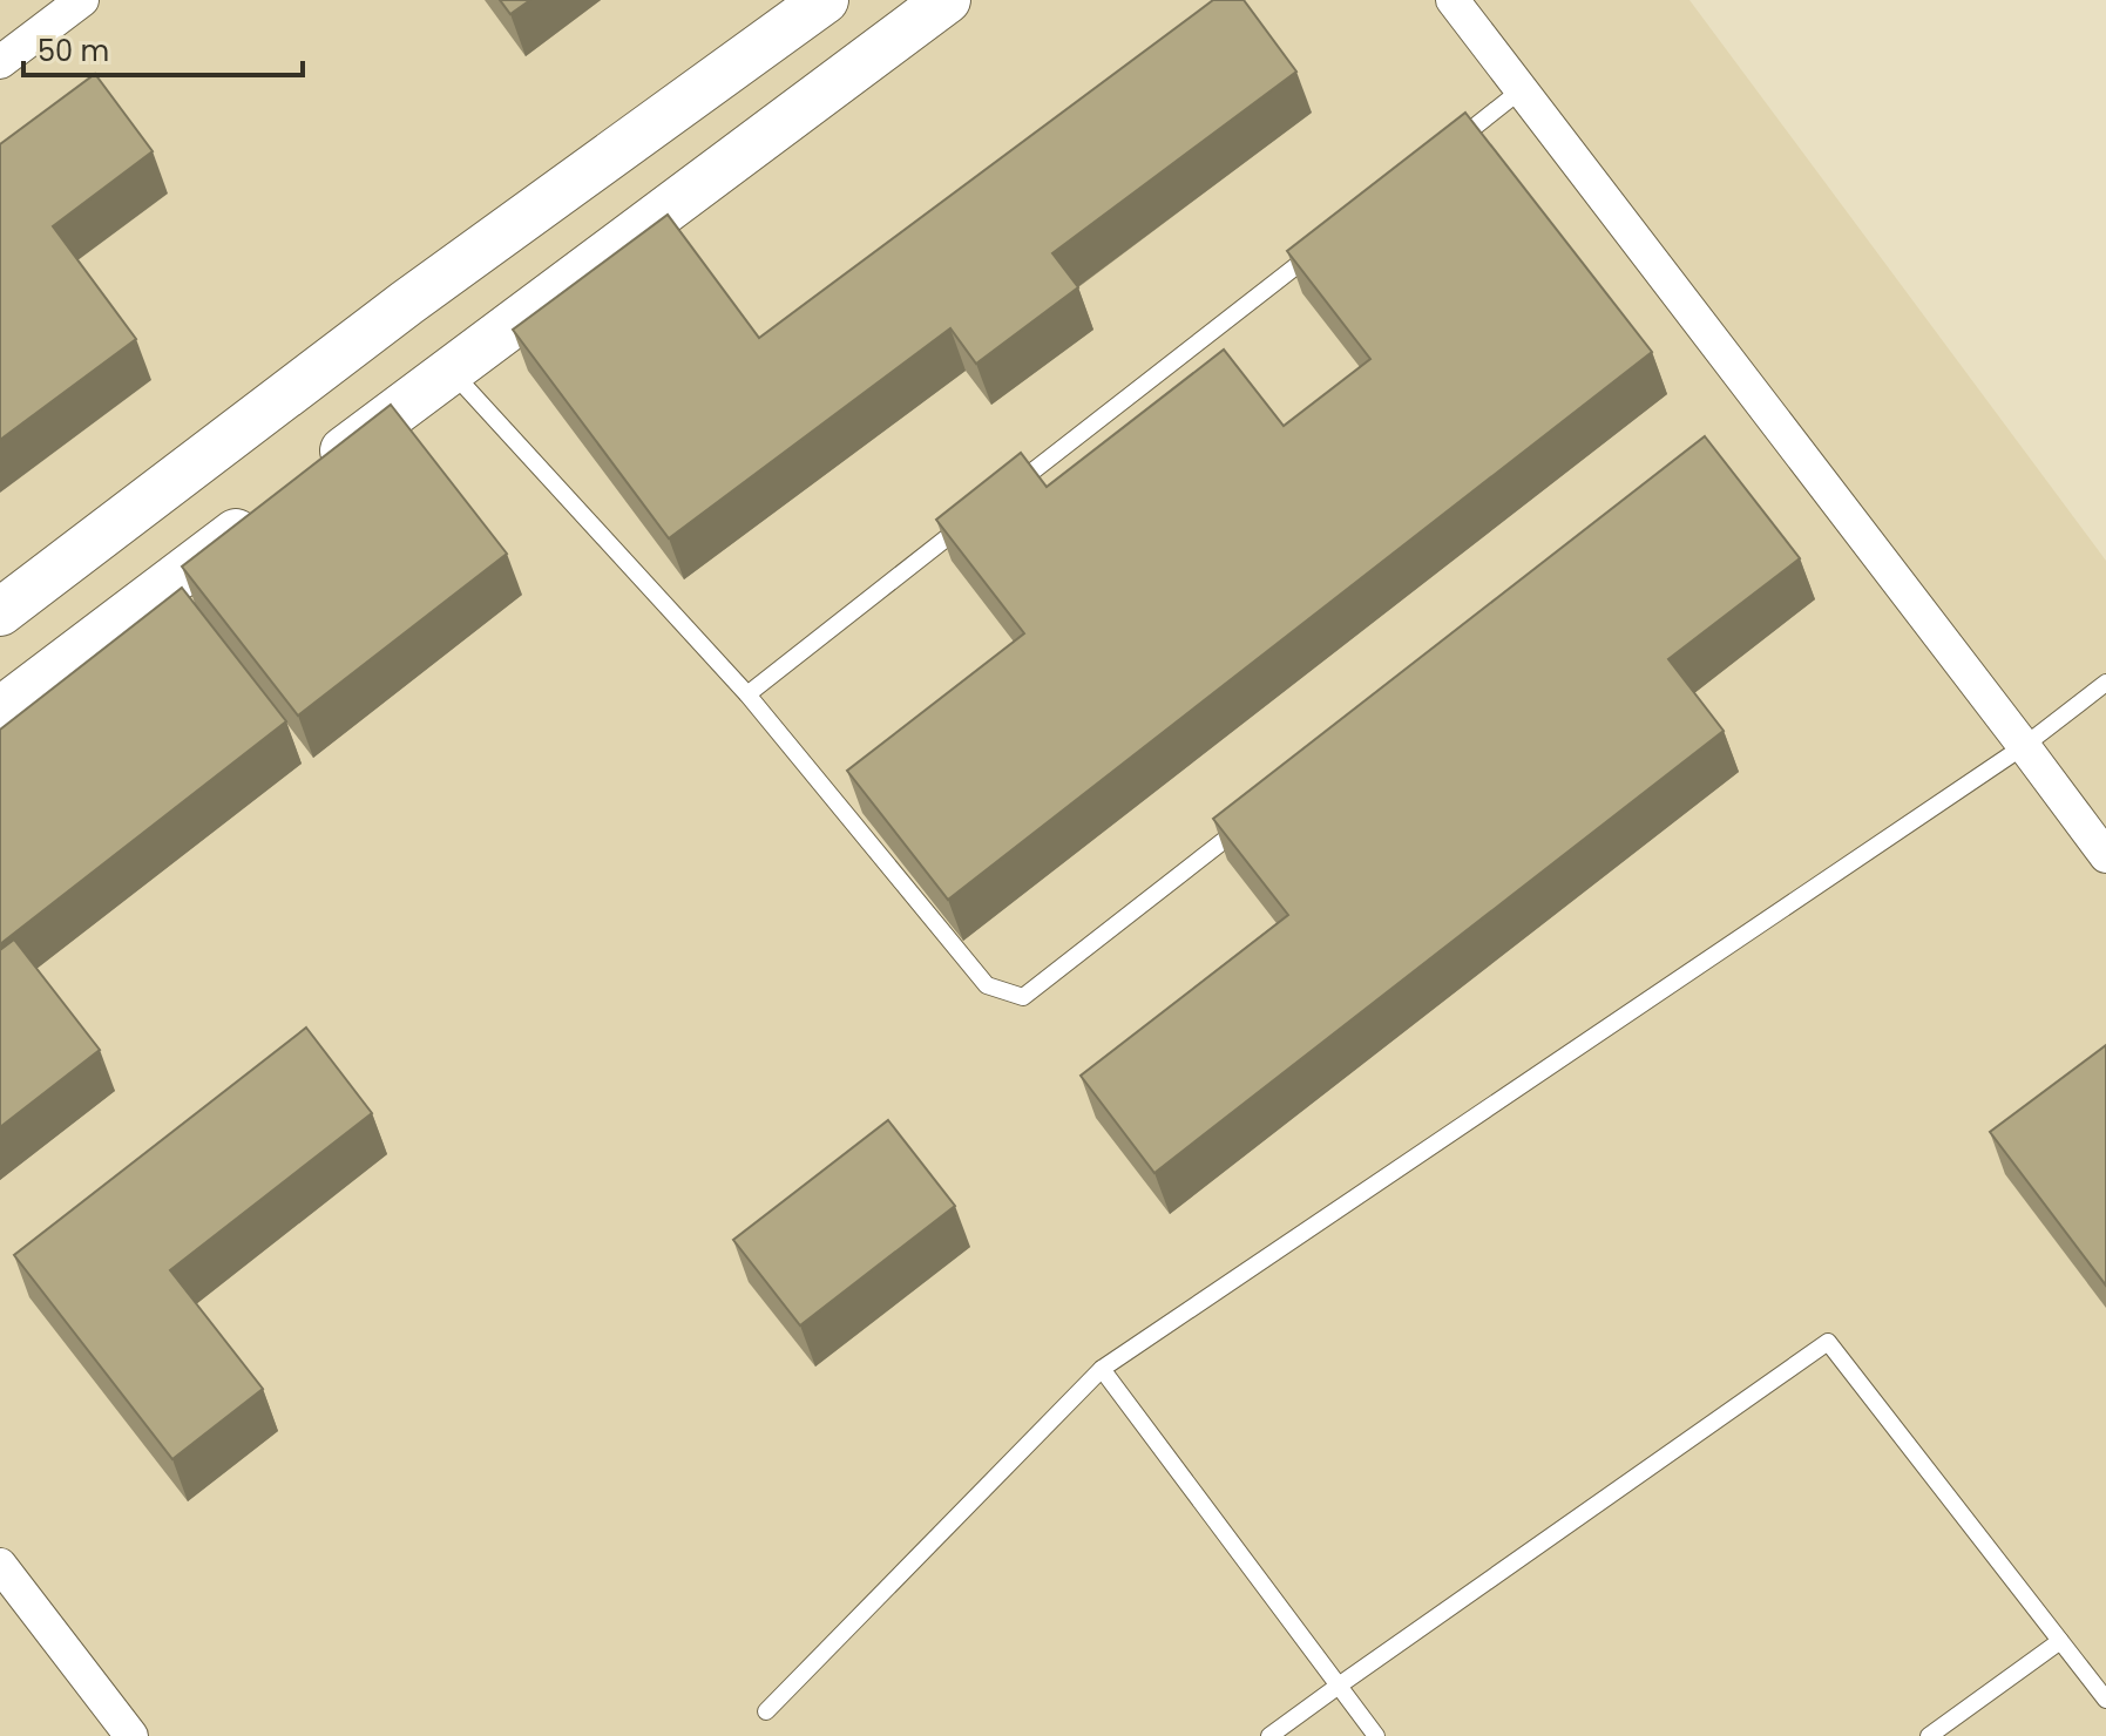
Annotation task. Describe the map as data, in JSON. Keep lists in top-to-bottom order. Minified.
{"scale_bar":"50 m"}
